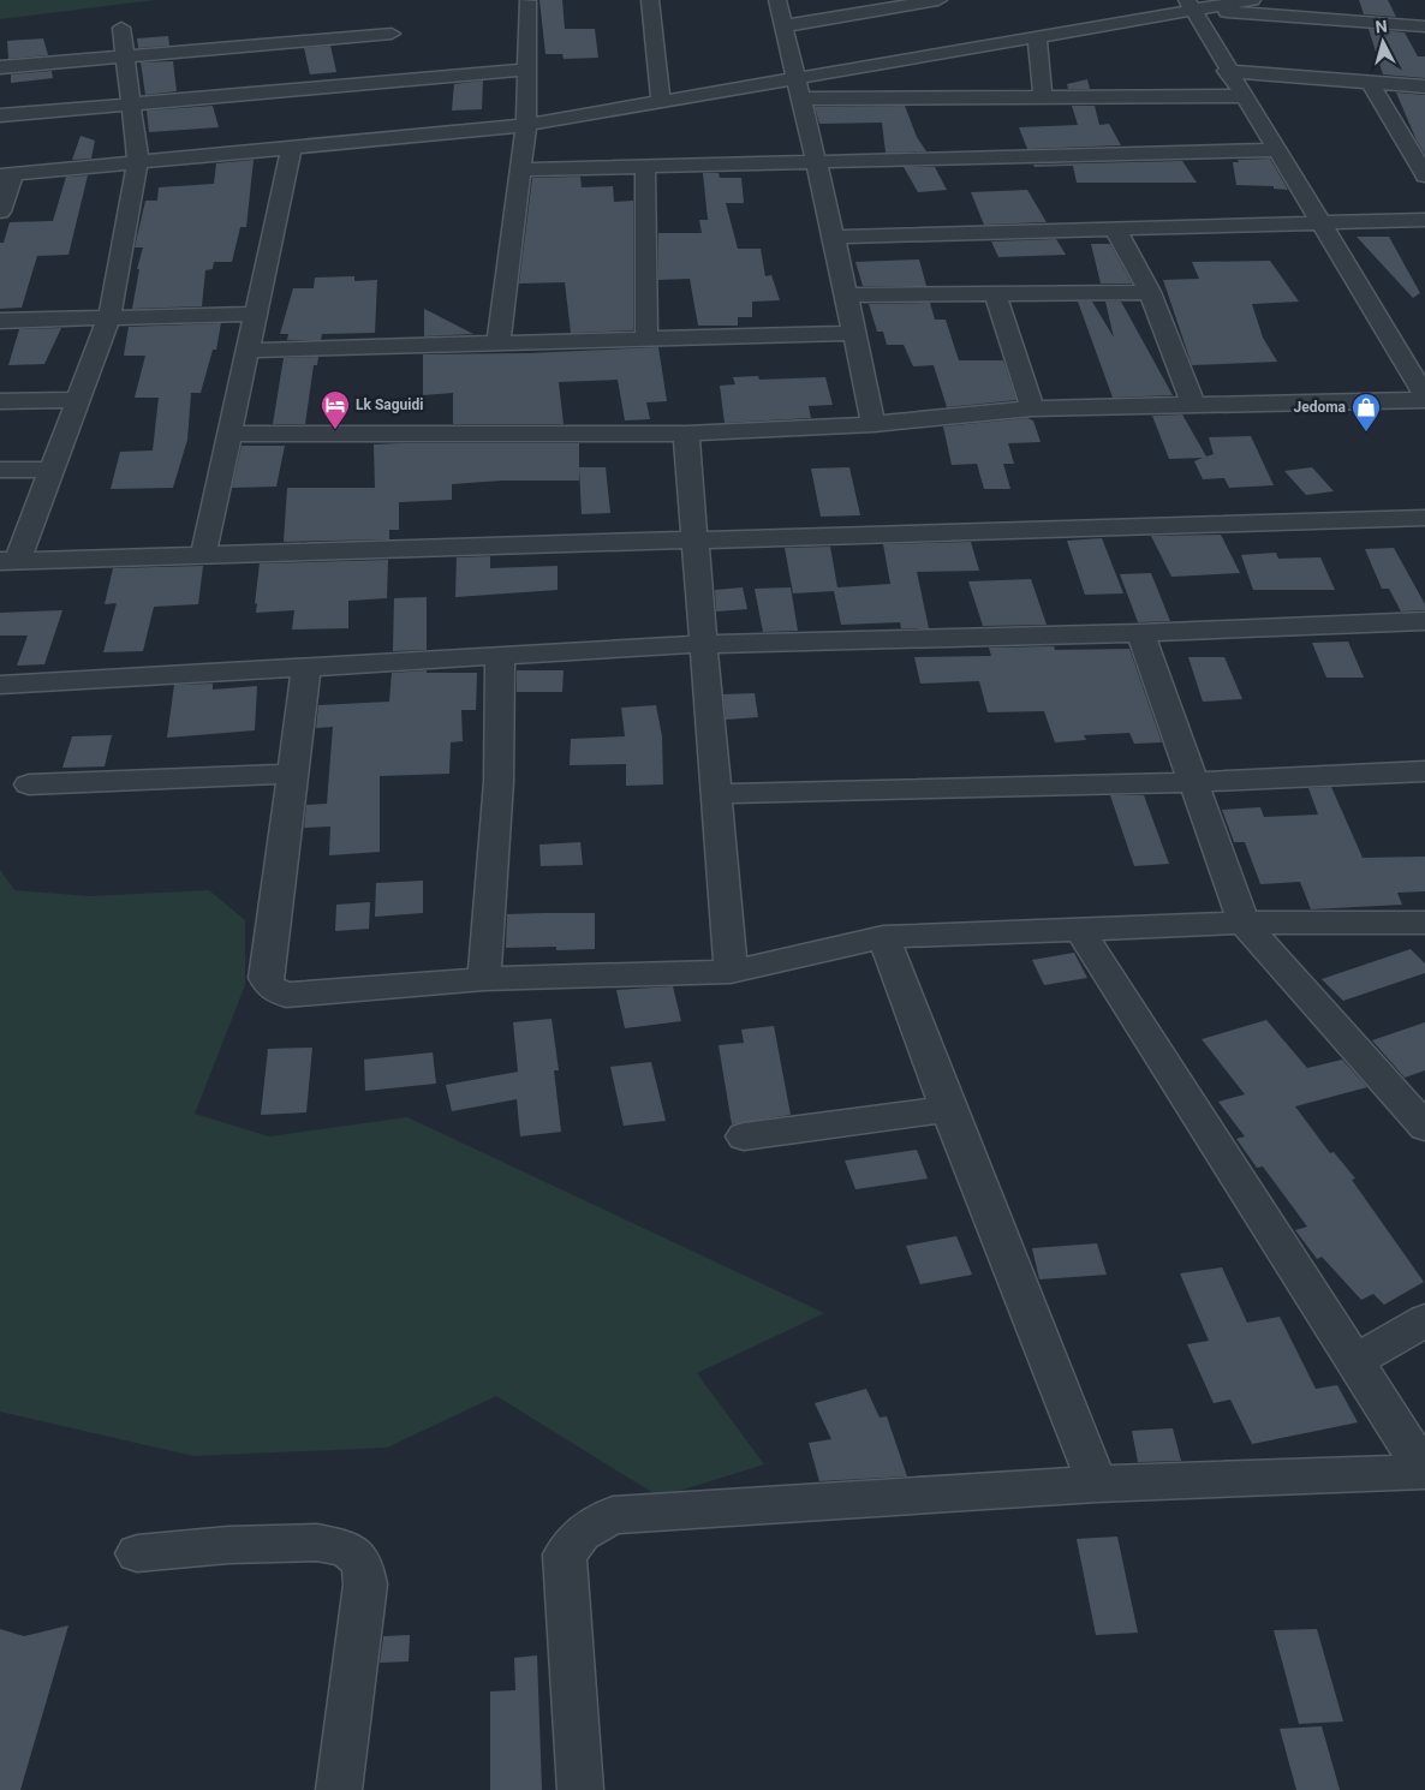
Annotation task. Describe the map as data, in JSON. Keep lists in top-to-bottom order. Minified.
{"places":{"hotel":["Lk Saguidi"],"shop":["Jedoma"]},"north":"top"}
